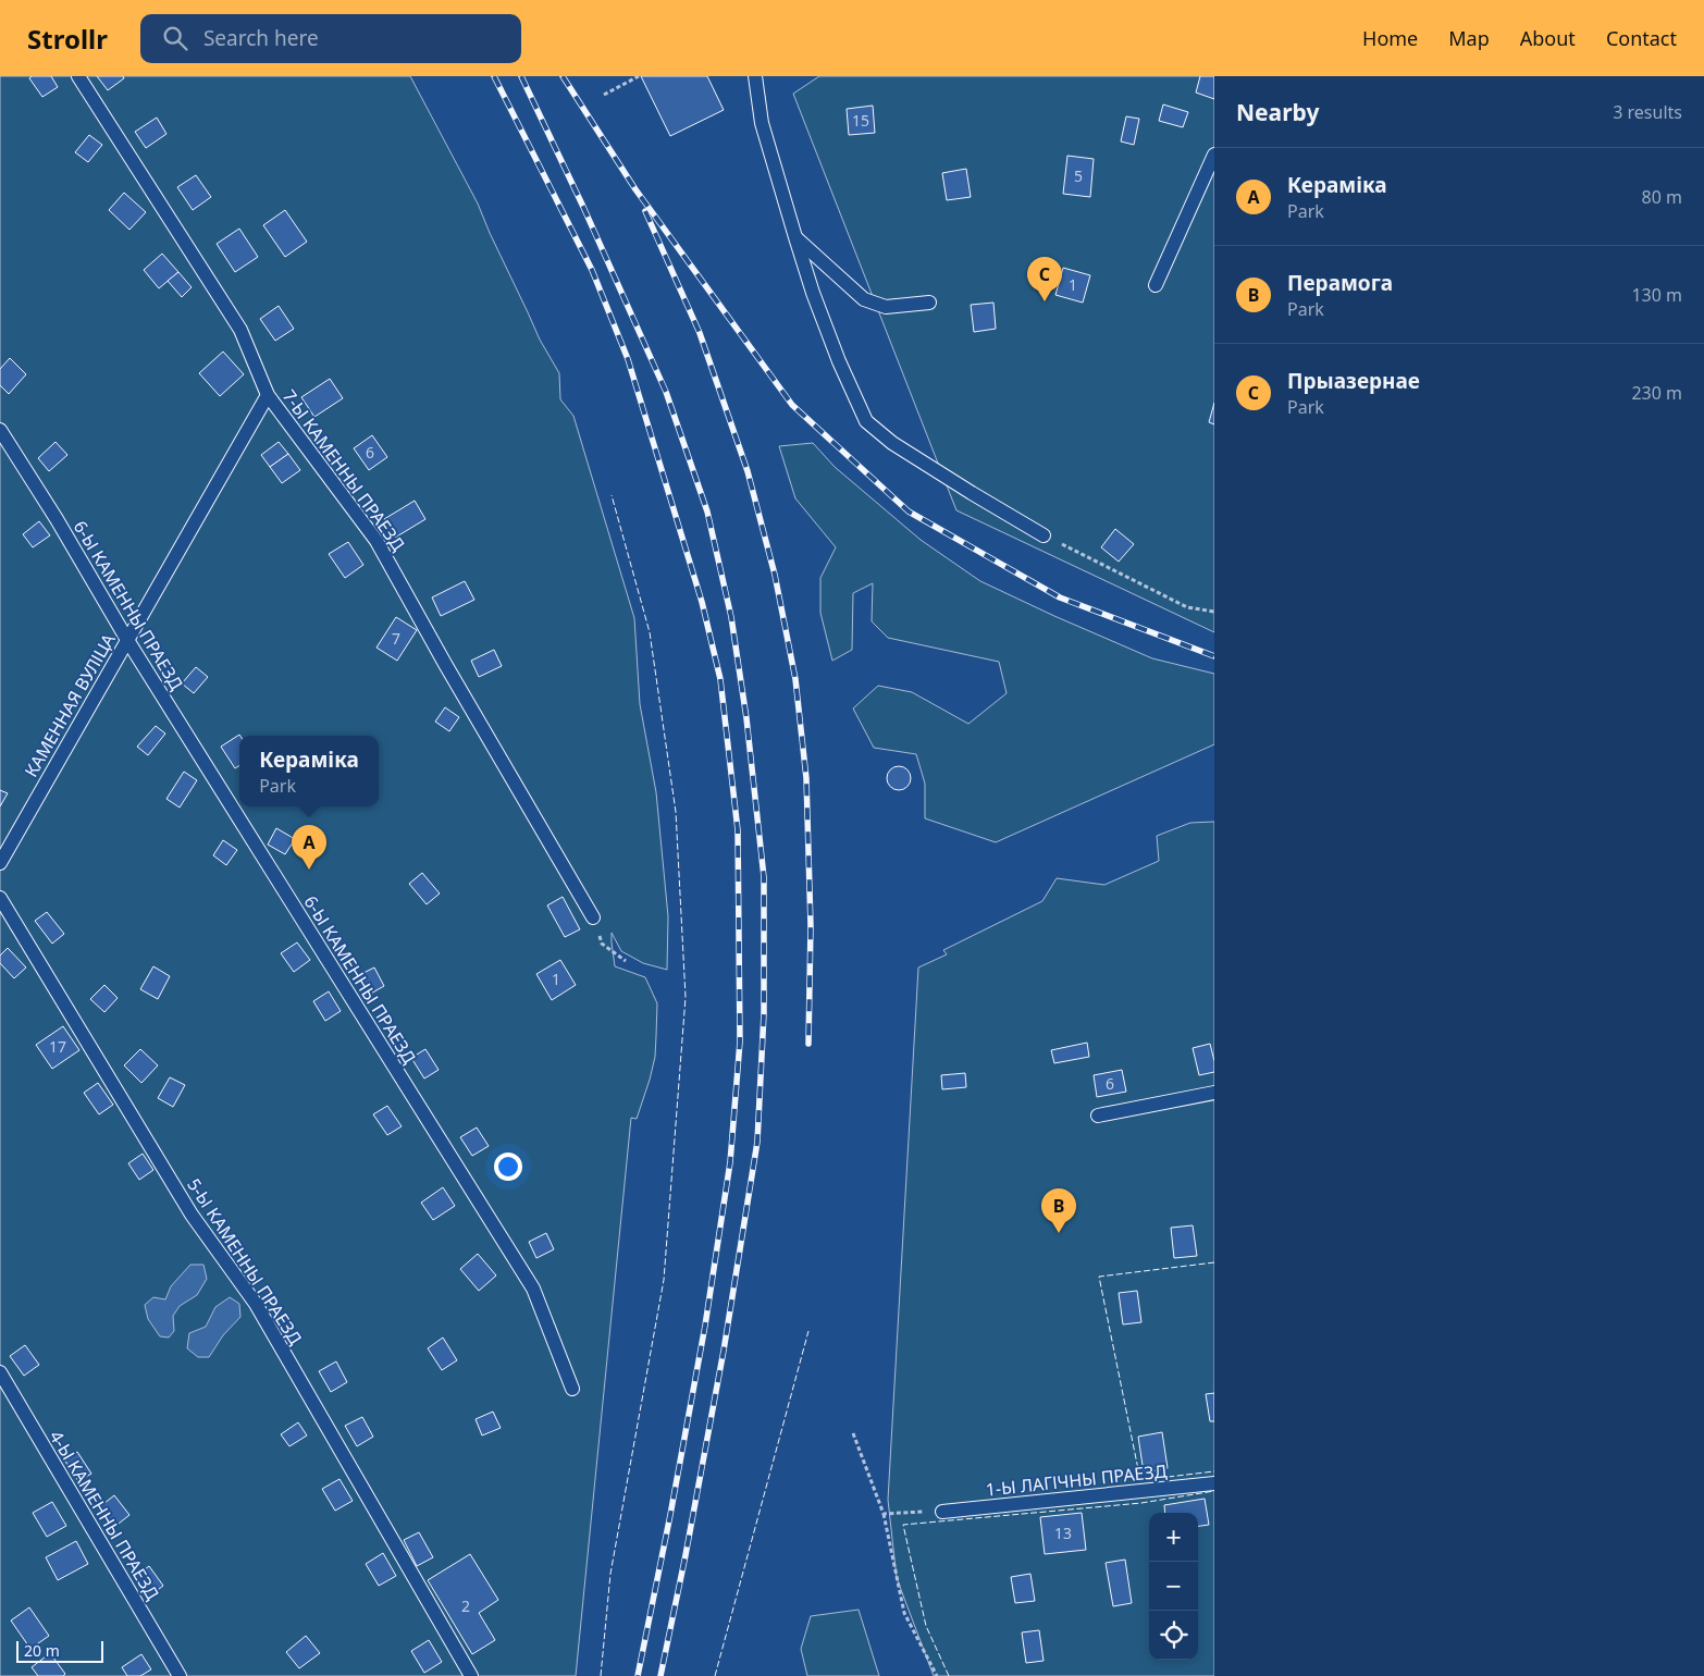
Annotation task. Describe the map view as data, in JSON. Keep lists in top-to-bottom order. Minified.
{"streets":{"lane":["7-Ы КАМЕННЫ ПРАЕЗД","6-Ы КАМЕННЫ ПРАЕЗД","КАМЕННАЯ ВУЛІЦА","5-Ы КАМЕННЫ ПРАЕЗД","1-Ы ЛАГІЧНЫ ПРАЕЗД","4-Ы КАМЕННЫ ПРАЕЗД"]},"crossings":[["7-Ы КАМЕННЫ ПРАЕЗД","КАМЕННАЯ ВУЛІЦА"],["6-Ы КАМЕННЫ ПРАЕЗД","КАМЕННАЯ ВУЛІЦА"]],"house_numbers":["15","5","1","6","7","1","17","6","13","2"],"scale_bar":"20 m","page":{"header":"Strollr","search":"Search here","nav":["Home","Map","About","Contact"],"heading":["Nearby","3 results"],"list":[{"mark":"A","name":"Кераміка","note":"Park","value":"80 m"},{"mark":"B","name":"Перамога","note":"Park","value":"130 m"},{"mark":"C","name":"Прыазернае","note":"Park","value":"230 m"}],"pins":["C","A","B"],"popup":["Кераміка","Park"],"map_buttons":["+","−"],"scale":"20 m"}}
